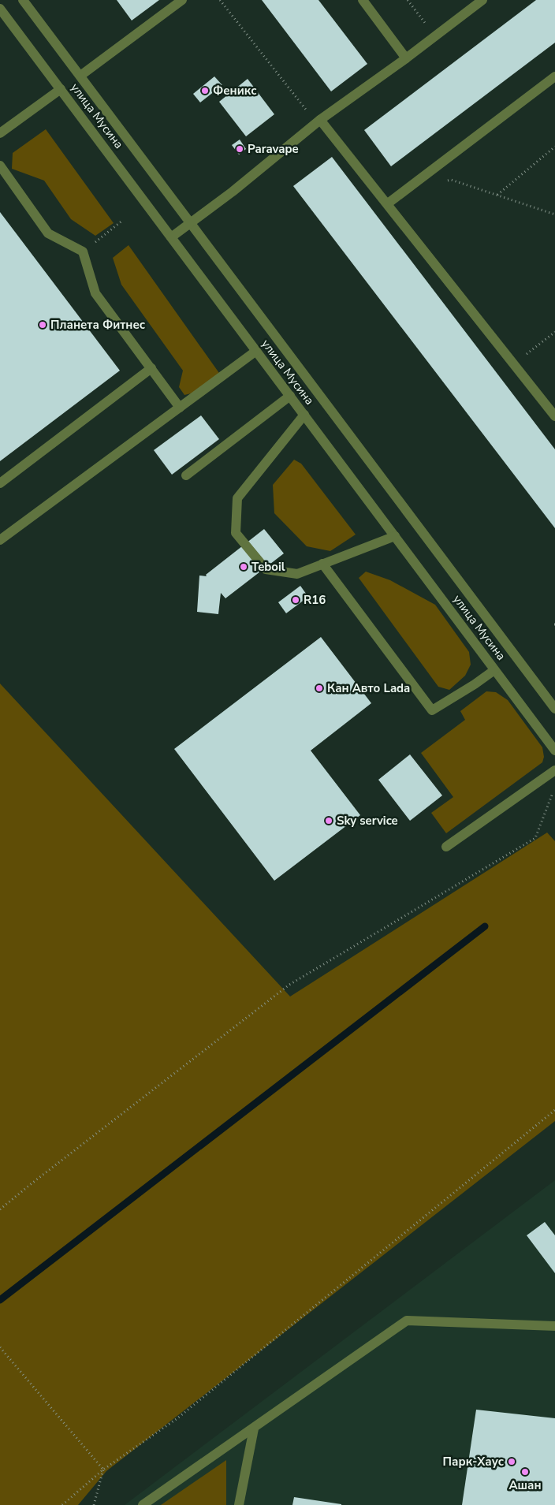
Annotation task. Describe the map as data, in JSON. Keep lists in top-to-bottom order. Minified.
{"streets":{"street":["улица Мусина"]},"places":["Феникс","Paravape","Планета Фитнес","Teboil","R16","Кан Авто Lada","Sky service","Парк-Хаус","Ашан"]}
